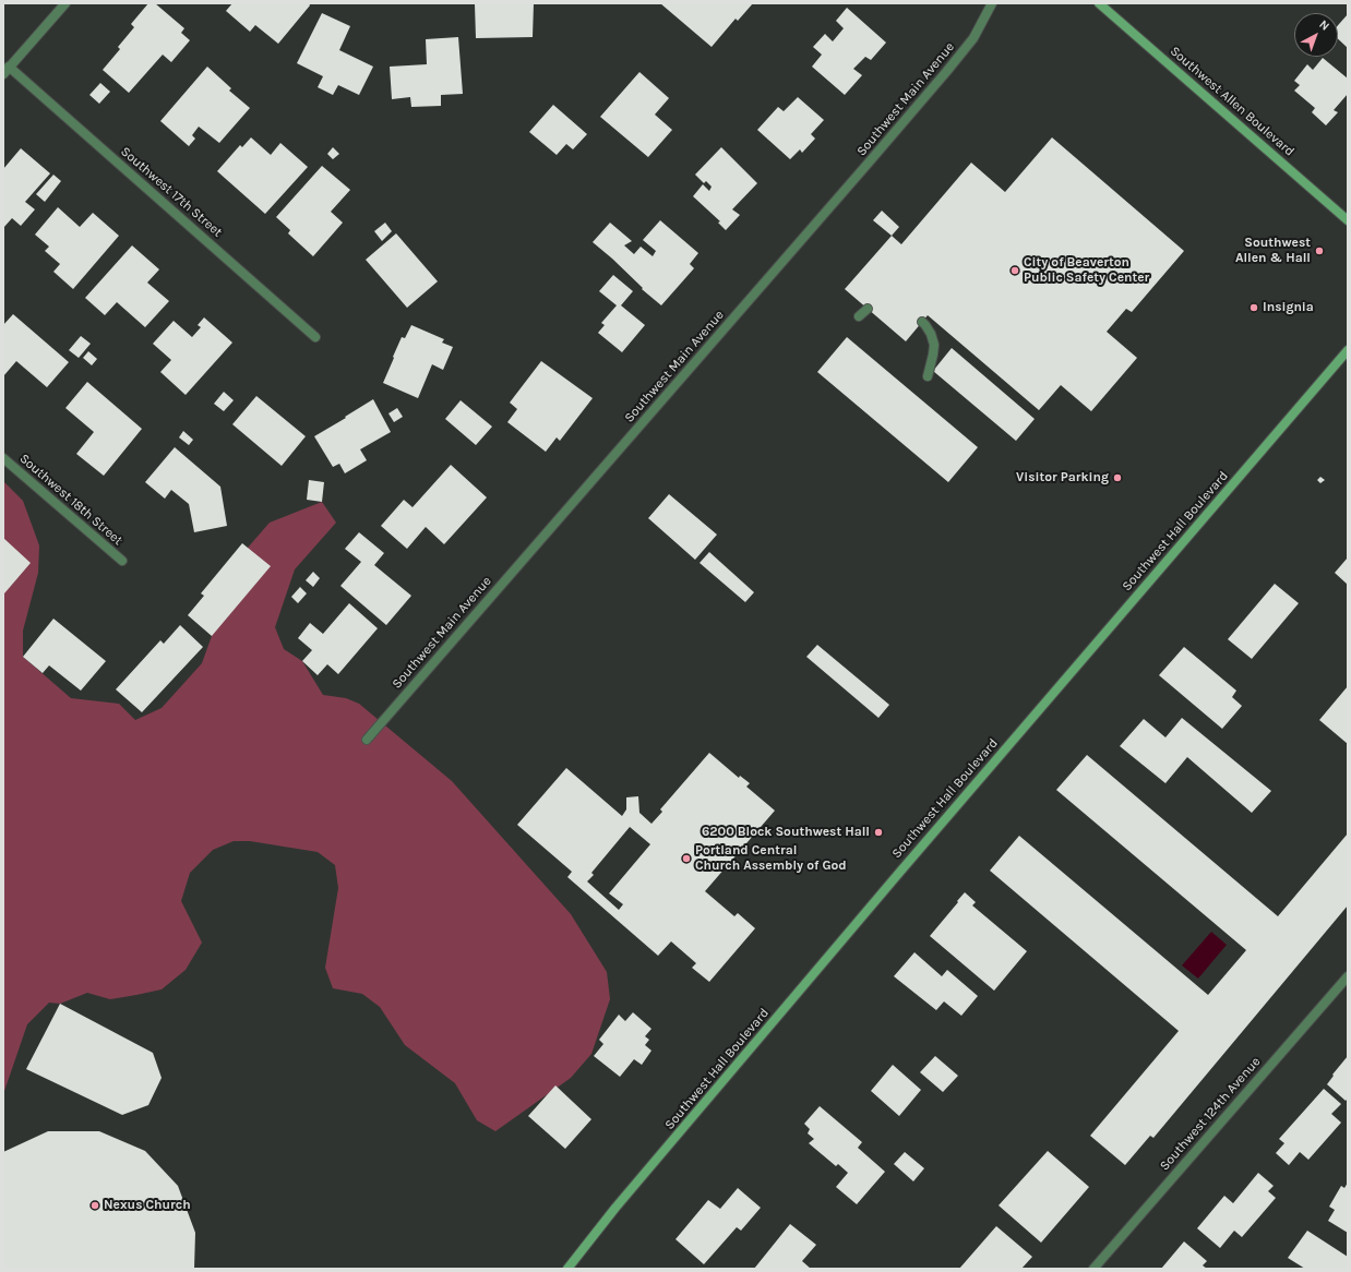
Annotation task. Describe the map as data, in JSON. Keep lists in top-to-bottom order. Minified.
{"streets":{"main road":["Southwest Allen Boulevard","Southwest Hall Boulevard"],"street":["Southwest Main Avenue","Southwest 17th Street","Southwest 18th Street","Southwest 124th Avenue"]},"places":["Southwest Allen & Hall","City of Beaverton Public Safety Center","Insignia","Visitor Parking","6200 Block Southwest Hall","Portland Central Church Assembly of God","Nexus Church"],"north":"top right"}
